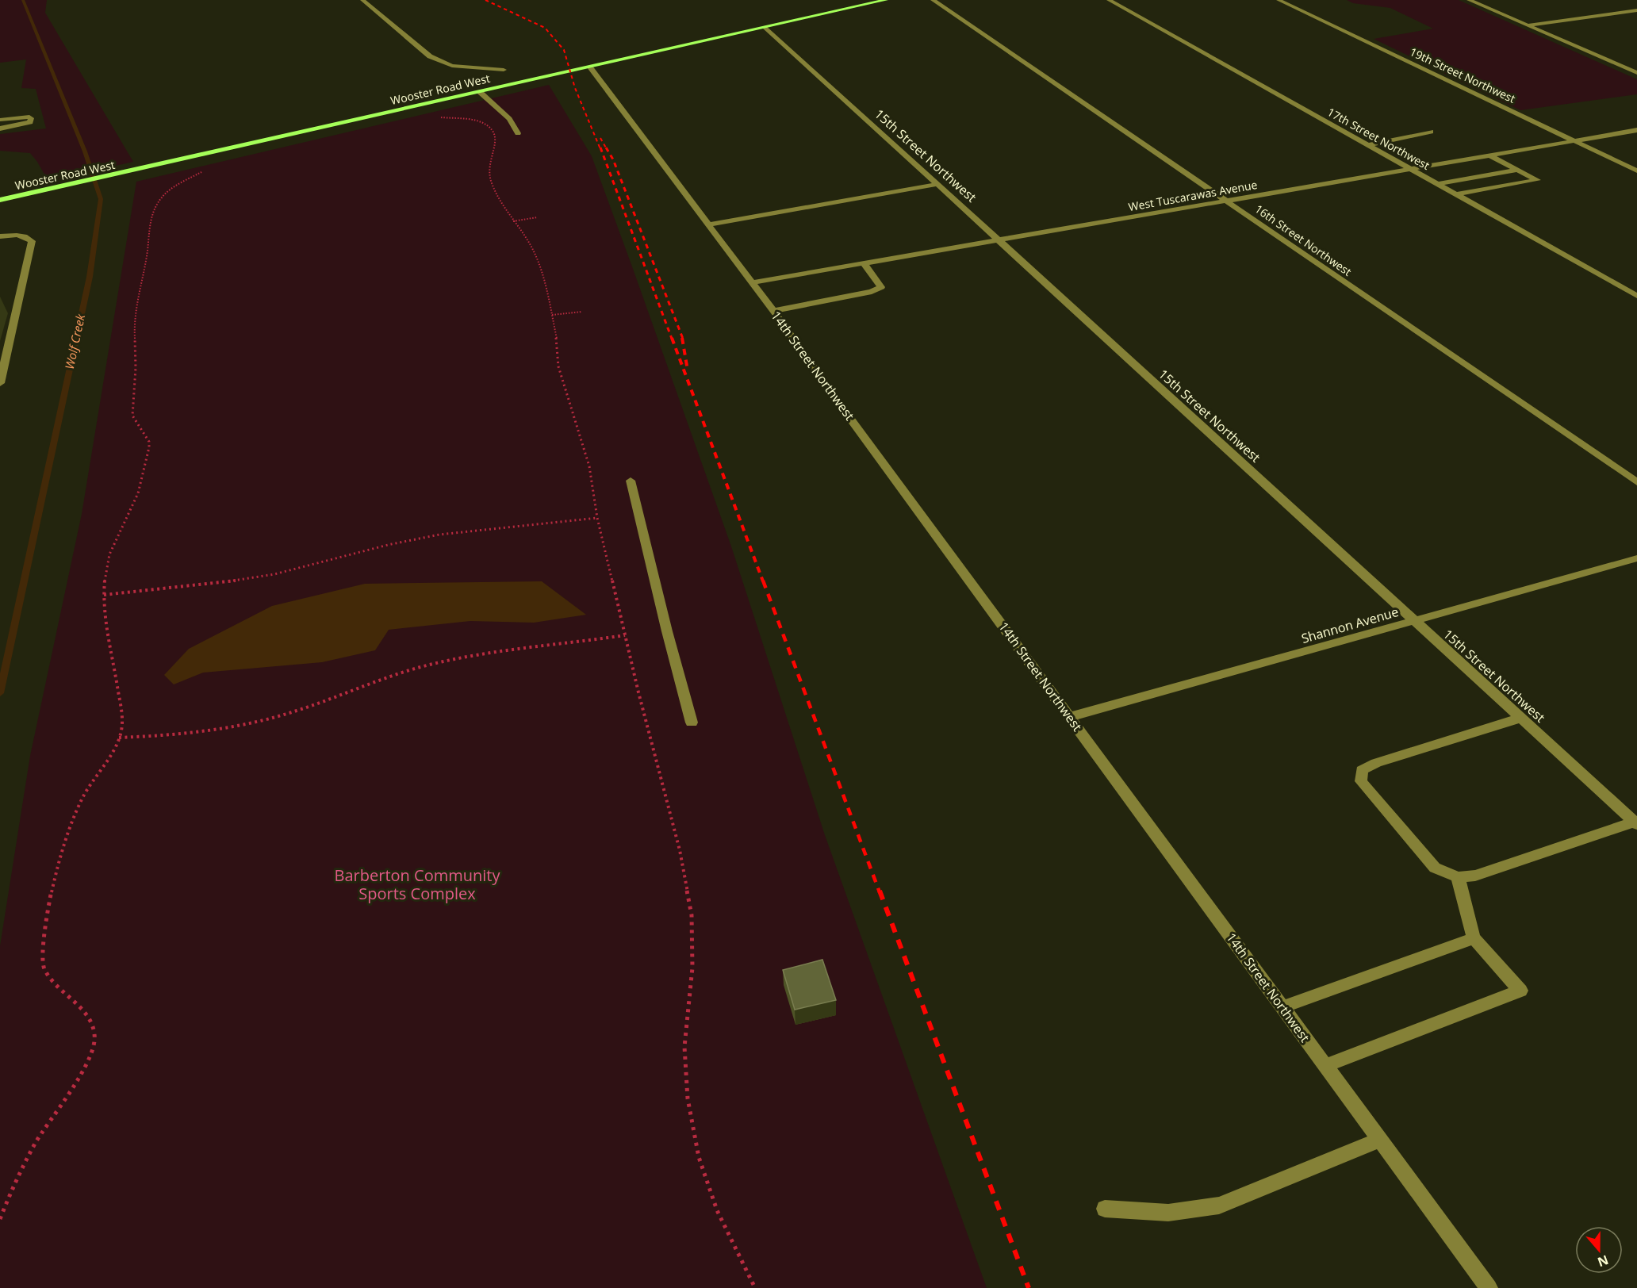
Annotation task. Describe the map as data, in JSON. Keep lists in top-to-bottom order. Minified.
{"streets":{"main road":["Wooster Road West"],"street":["19th Street Northwest","17th Street Northwest","15th Street Northwest","West Tuscarawas Avenue","16th Street Northwest","14th Street Northwest","Shannon Avenue"]},"crossings":[["19th Street Northwest","West Tuscarawas Avenue"],["Wooster Road West","15th Street Northwest"],["Wooster Road West","14th Street Northwest"],["17th Street Northwest","West Tuscarawas Avenue"],["15th Street Northwest","West Tuscarawas Avenue"],["15th Street Northwest","Shannon Avenue"],["West Tuscarawas Avenue","16th Street Northwest"],["West Tuscarawas Avenue","14th Street Northwest"],["14th Street Northwest","Shannon Avenue"]],"water":["Wolf Creek"],"parks":["Barberton Community Sports Complex"],"north":"bottom"}
